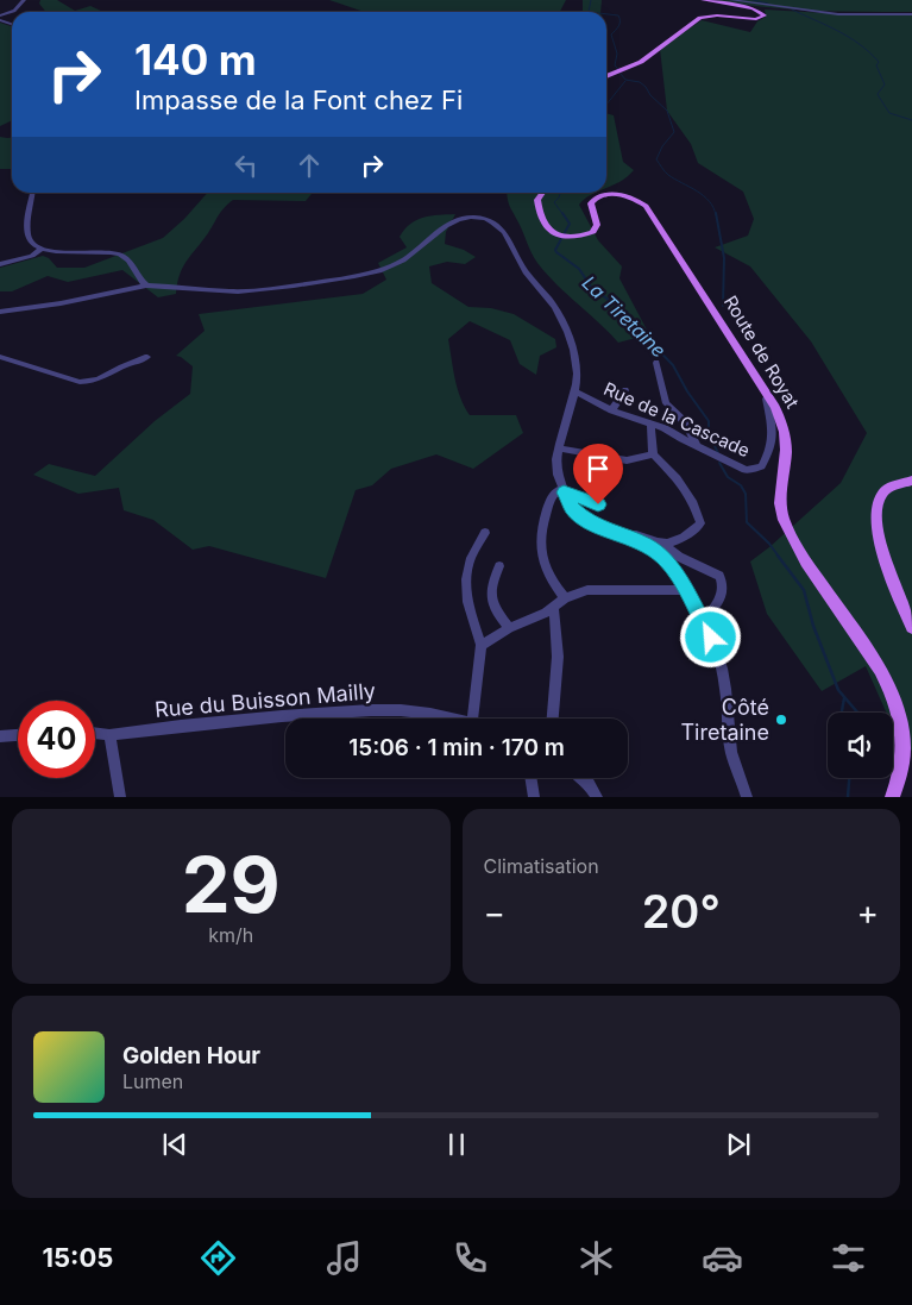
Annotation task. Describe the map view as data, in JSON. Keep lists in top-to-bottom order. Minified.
{"streets":{"main road":["Route de Royat"],"street":["Rue de la Cascade","Rue du Buisson Mailly"]},"crossings":[["Route de Royat","Rue de la Cascade"]],"water":["La Tiretaine"],"places":["Côté Tiretaine"],"page":{"turn":["140 m","Impasse de la Font chez Fi"],"limit":"40","trip":"15:06 · 1 min · 170 m","tile":[["29","km/h"],"Climatisation"],"heat":["−","20°","+"],"song":["Golden Hour","Lumen"],"tabs":"15:05"}}
